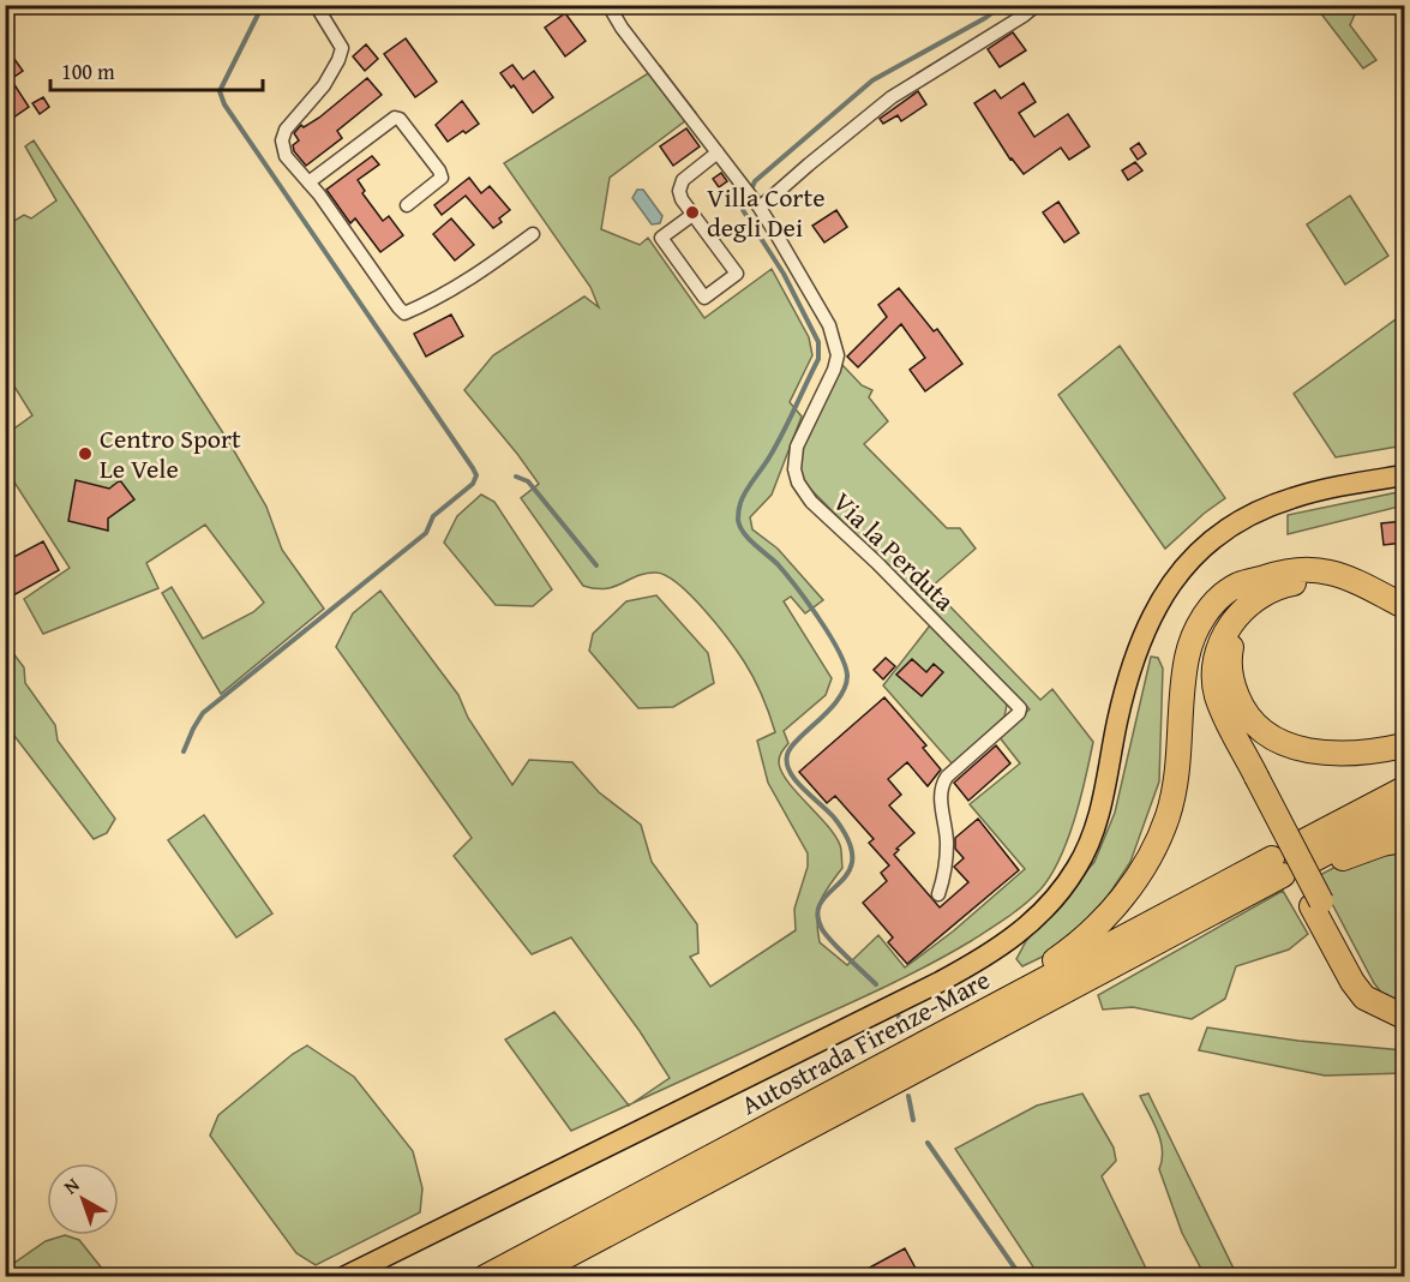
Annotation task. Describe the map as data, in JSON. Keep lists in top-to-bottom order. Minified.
{"streets":{"highway":["Autostrada Firenze-Mare"],"street":["Via la Perduta"]},"places":["Villa Corte degli Dei","Centro Sport Le Vele"],"scale_bar":"100 m","north":"top left"}
